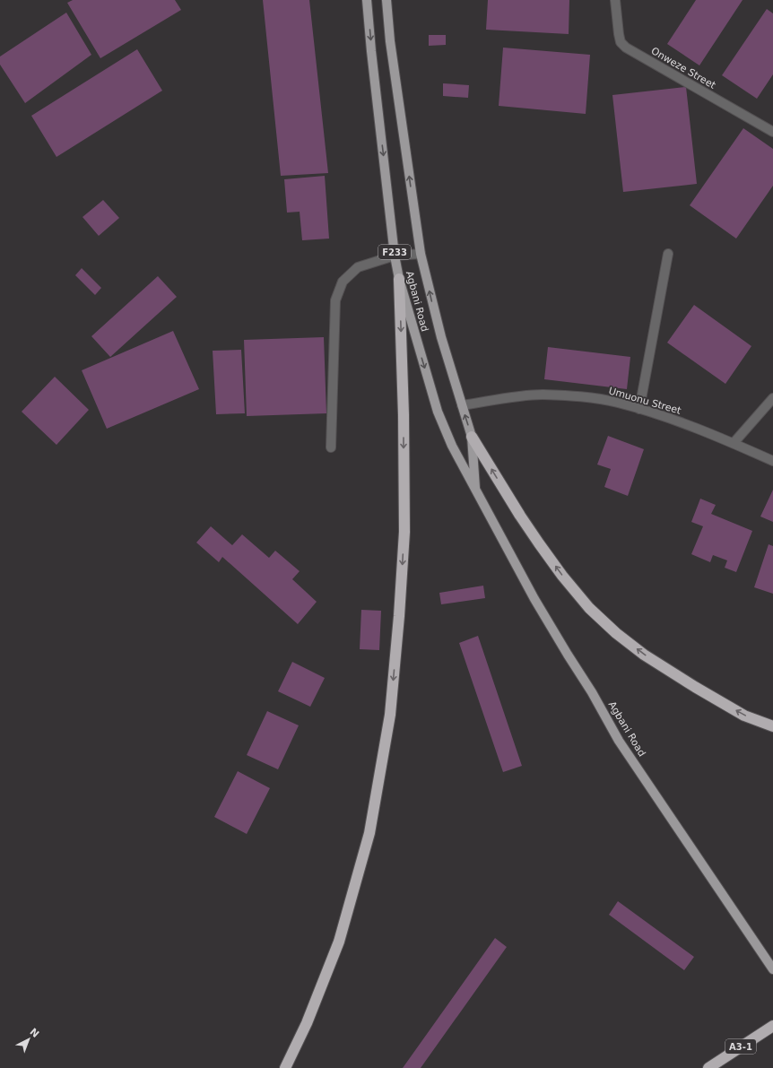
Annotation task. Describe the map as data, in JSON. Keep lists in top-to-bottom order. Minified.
{"streets":{"highway":["A3-1"],"main road":["F233","Agbani Road"],"street":["Onweze Street","Umuonu Street"]},"crossings":[["Agbani Road","Umuonu Street"]],"north":"top right"}
